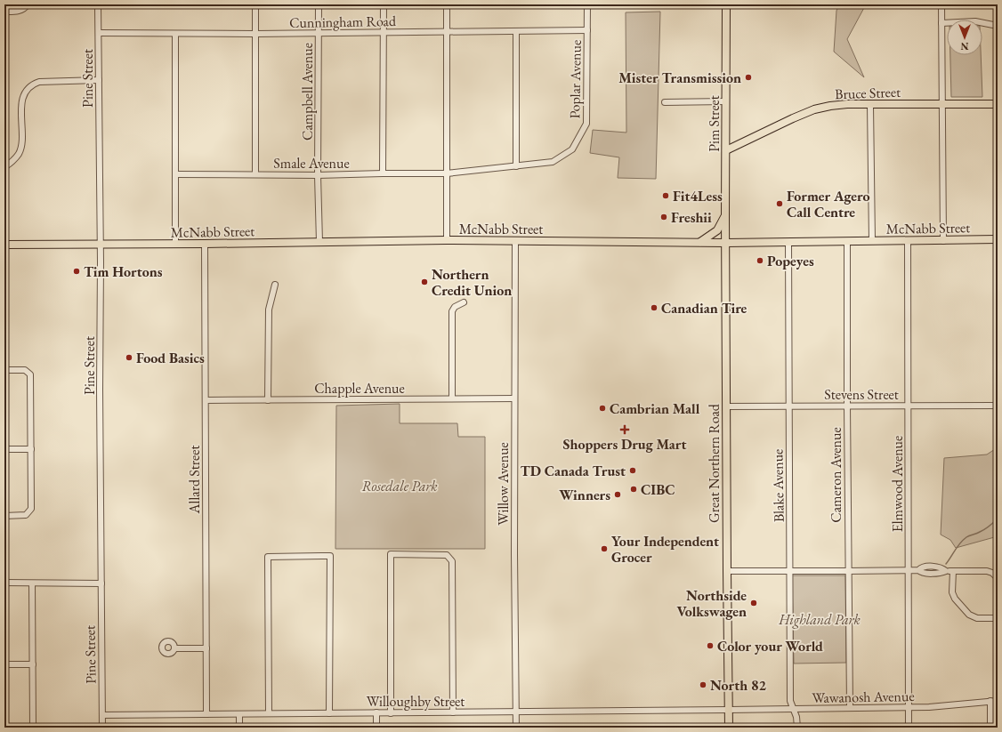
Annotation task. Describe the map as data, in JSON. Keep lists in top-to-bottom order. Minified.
{"streets":{"main road":["Bruce Street","Pim Street","McNabb Street","Great Northern Road"],"street":["Cunningham Road","Pine Street","Poplar Avenue","Campbell Avenue","Smale Avenue","Chapple Avenue","Stevens Street","Cameron Avenue","Allard Street","Willow Avenue","Elmwood Avenue","Blake Avenue","Wawanosh Avenue","Willoughby Street"]},"crossings":[["Cunningham Road","Pine Street"],["Cunningham Road","Poplar Avenue"],["Cunningham Road","Campbell Avenue"],["Pine Street","McNabb Street"],["Pine Street","Willoughby Street"],["Poplar Avenue","Smale Avenue"],["Campbell Avenue","Smale Avenue"],["Campbell Avenue","McNabb Street"],["Bruce Street","Pim Street"],["Pim Street","McNabb Street"],["Pim Street","Great Northern Road"],["McNabb Street","Great Northern Road"],["McNabb Street","Cameron Avenue"],["McNabb Street","Allard Street"],["McNabb Street","Willow Avenue"],["McNabb Street","Elmwood Avenue"],["McNabb Street","Blake Avenue"],["Chapple Avenue","Allard Street"],["Chapple Avenue","Willow Avenue"],["Stevens Street","Great Northern Road"],["Stevens Street","Cameron Avenue"],["Stevens Street","Elmwood Avenue"],["Stevens Street","Blake Avenue"],["Great Northern Road","Wawanosh Avenue"],["Great Northern Road","Willoughby Street"],["Cameron Avenue","Wawanosh Avenue"],["Allard Street","Willoughby Street"],["Willow Avenue","Willoughby Street"],["Elmwood Avenue","Wawanosh Avenue"],["Blake Avenue","Wawanosh Avenue"],["Wawanosh Avenue","Willoughby Street"]],"parks":["Rosedale Park","Highland Park"],"places":{"other":["Mister Transmission","Fit4Less","Former Agero Call Centre","Freshii","Popeyes","Tim Hortons","Northern Credit Union","Canadian Tire","Food Basics","Cambrian Mall","TD Canada Trust","CIBC","Winners","Your Independent Grocer","Northside Volkswagen","Color your World","North 82"],"health":["Shoppers Drug Mart"]},"north":"bottom"}
